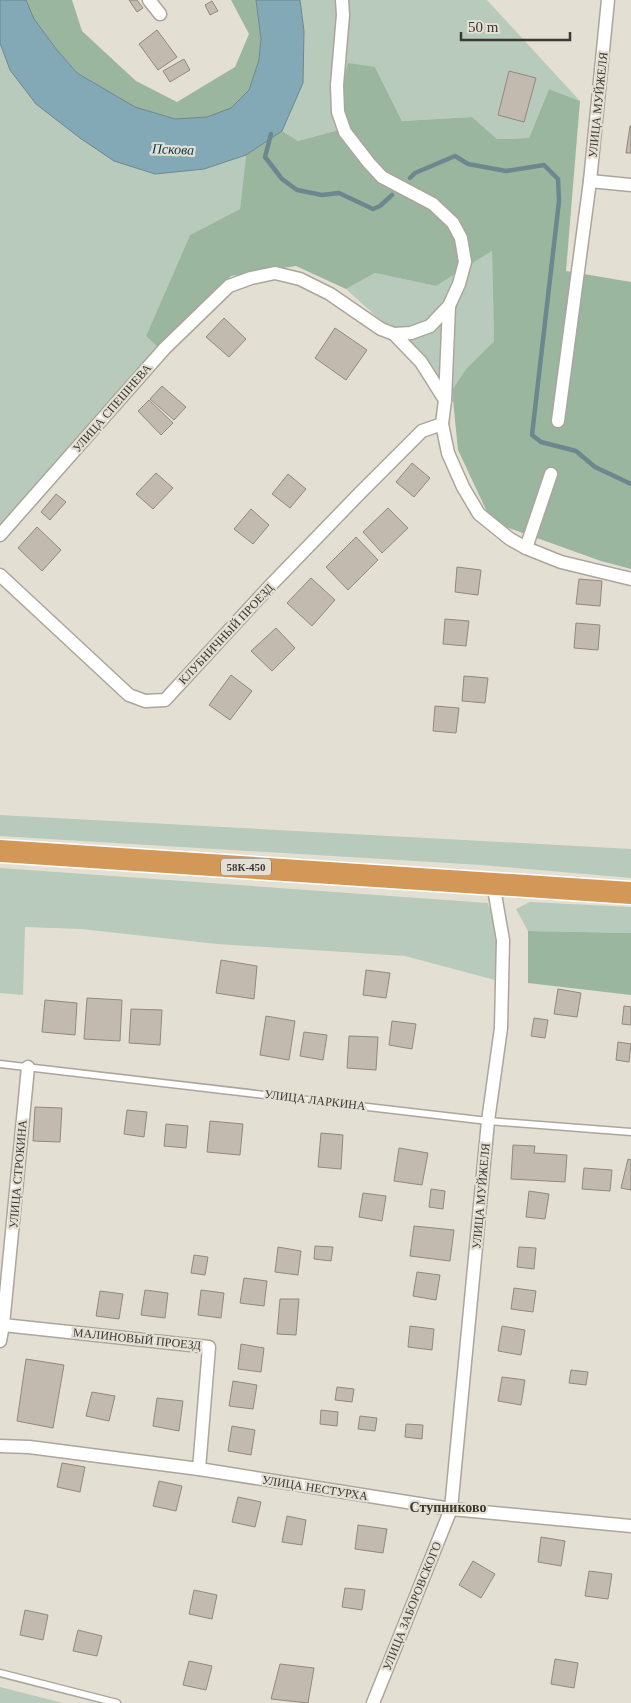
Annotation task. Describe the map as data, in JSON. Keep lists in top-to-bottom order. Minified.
{"streets":{"highway":["58К-450"],"street":["УЛИЦА МУЙЖЕЛЯ","УЛИЦА СПЕШНЕВА","КЛУБНИЧНЫЙ ПРОЕЗД","УЛИЦА СТРОКИНА","МАЛИНОВЫЙ ПРОЕЗД","УЛИЦА НЕСТУРХА","УЛИЦА ЗАБОРОВСКОГО"],"lane":["УЛИЦА ЛАРКИНА"]},"crossings":[["УЛИЦА МУЙЖЕЛЯ","58К-450"],["УЛИЦА МУЙЖЕЛЯ","УЛИЦА ЛАРКИНА"],["УЛИЦА МУЙЖЕЛЯ","УЛИЦА НЕСТУРХА"],["УЛИЦА МУЙЖЕЛЯ","УЛИЦА ЗАБОРОВСКОГО"],["УЛИЦА ЛАРКИНА","УЛИЦА СТРОКИНА"],["УЛИЦА СТРОКИНА","МАЛИНОВЫЙ ПРОЕЗД"],["МАЛИНОВЫЙ ПРОЕЗД","УЛИЦА НЕСТУРХА"],["УЛИЦА НЕСТУРХА","УЛИЦА ЗАБОРОВСКОГО"]],"districts":["Ступниково"],"water":["Пскова"],"scale_bar":"50 m"}
